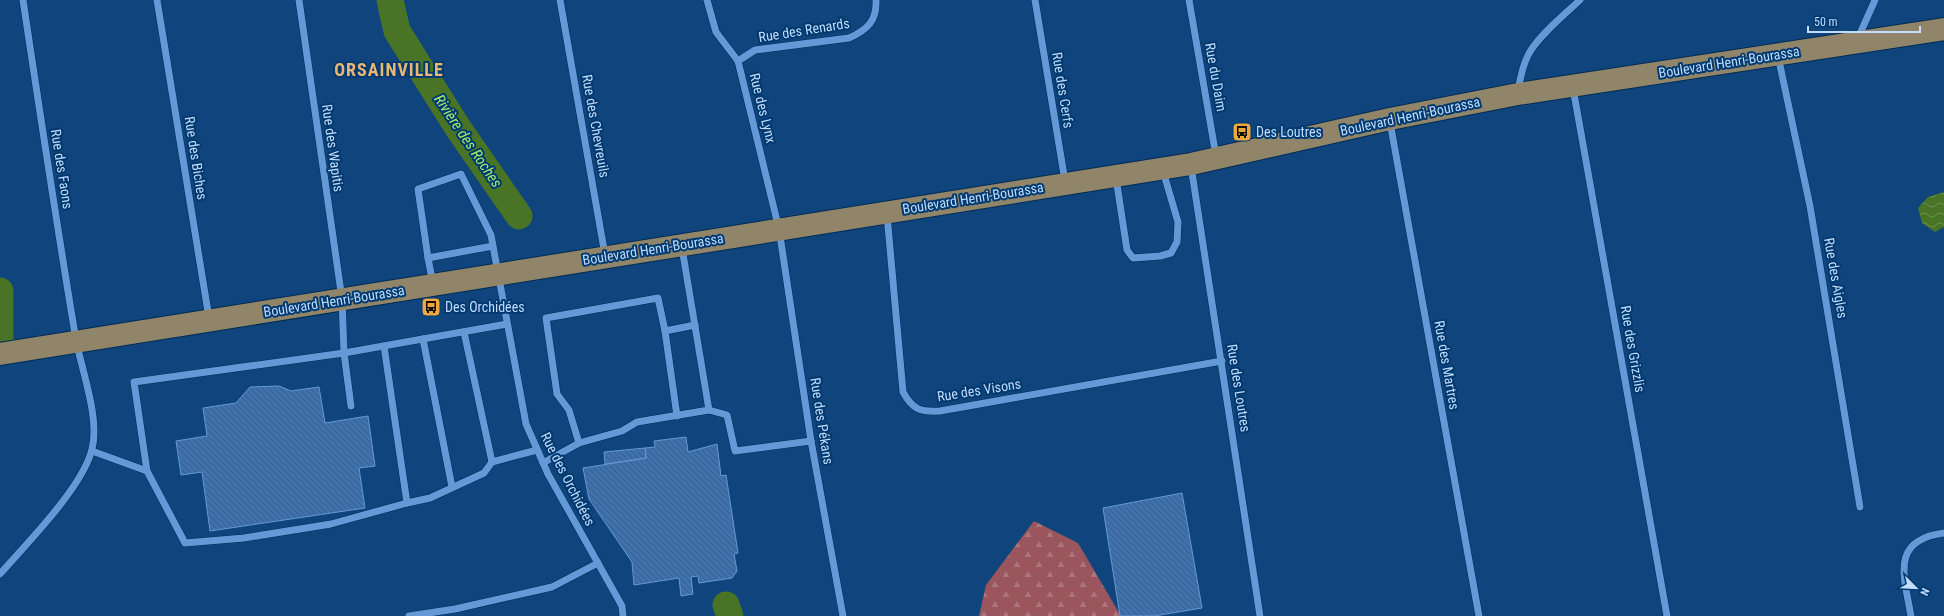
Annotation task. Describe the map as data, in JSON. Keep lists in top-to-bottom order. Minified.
{"streets":{"main road":["Boulevard Henri-Bourassa"],"street":["Rue des Renards","Rue du Daim","Rue des Cerfs","Rue des Lynx","Rue des Chevreuils","Rue des Wapitis","Rue des Biches","Rue des Faons","Rue des Aigles","Rue des Grizzlis","Rue des Martres","Rue des Loutres","Rue des Visons","Rue des Pékans","Rue des Orchidées"]},"crossings":[["Rue des Renards","Rue des Lynx"],["Boulevard Henri-Bourassa","Rue du Daim"],["Boulevard Henri-Bourassa","Rue des Cerfs"],["Boulevard Henri-Bourassa","Rue des Lynx"],["Boulevard Henri-Bourassa","Rue des Chevreuils"],["Boulevard Henri-Bourassa","Rue des Wapitis"],["Boulevard Henri-Bourassa","Rue des Biches"],["Boulevard Henri-Bourassa","Rue des Faons"],["Boulevard Henri-Bourassa","Rue des Aigles"],["Boulevard Henri-Bourassa","Rue des Grizzlis"],["Boulevard Henri-Bourassa","Rue des Martres"],["Boulevard Henri-Bourassa","Rue des Loutres"],["Boulevard Henri-Bourassa","Rue des Visons"],["Boulevard Henri-Bourassa","Rue des Pékans"],["Boulevard Henri-Bourassa","Rue des Orchidées"],["Rue des Lynx","Rue des Pékans"],["Rue des Loutres","Rue des Visons"]],"districts":["ORSAINVILLE"],"water":["Rivière des Roches"],"places":{"bus stop":["Des Loutres","Des Orchidées"]},"scale_bar":"50 m","north":"bottom right"}
